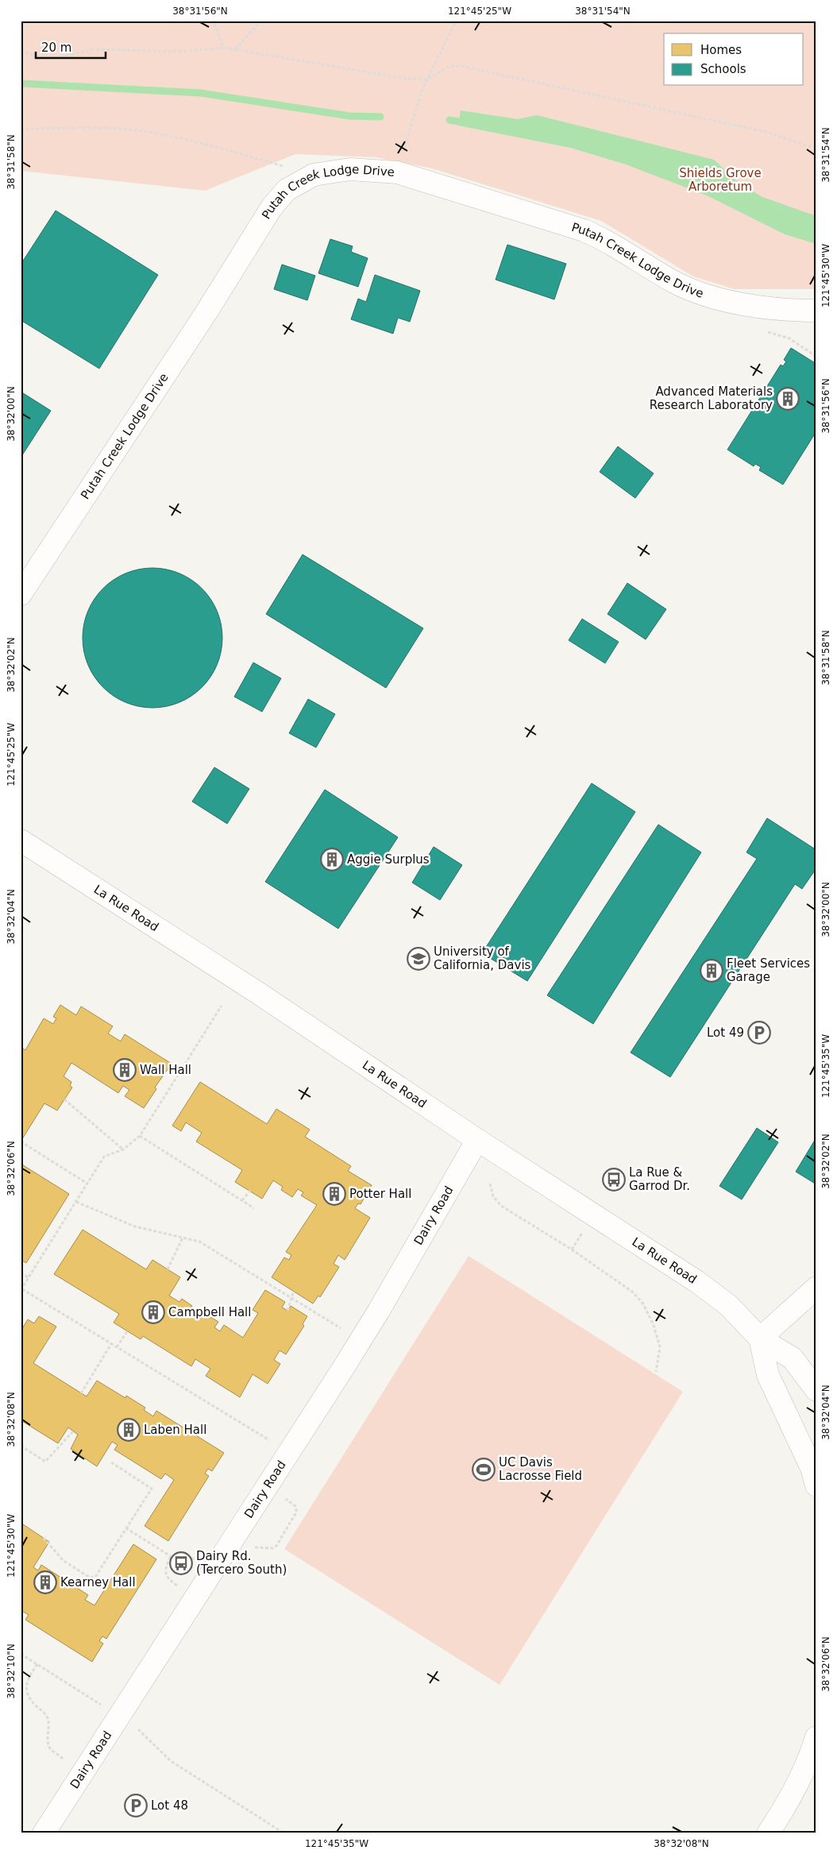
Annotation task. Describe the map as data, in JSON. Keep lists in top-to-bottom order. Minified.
{"streets":{"street":["Putah Creek Lodge Drive","La Rue Road","Dairy Road"]},"crossings":[["La Rue Road","Dairy Road"]],"parks":["Shields Grove Arboretum"],"places":{"building":["Advanced Materials Research Laboratory","Aggie Surplus","Fleet Services Garage","Wall Hall","Potter Hall","Campbell Hall","Laben Hall","Kearney Hall"],"school or university":["University of California, Davis"],"parking":["Lot 49","Lot 48"],"bus stop":["La Rue & Garrod Dr.","Dairy Rd. (Tercero South)"],"sports":["UC Davis Lacrosse Field"]},"legend":["Homes","Schools"],"scale_bar":"20 m","coordinates":["38°31'56\"N","121°45'25\"W","38°31'54\"N","38°31'58\"N","121°45'30\"W","38°32'00\"N","38°32'02\"N","38°32'04\"N","121°45'35\"W","38°32'06\"N","38°32'08\"N","38°32'10\"N"]}
